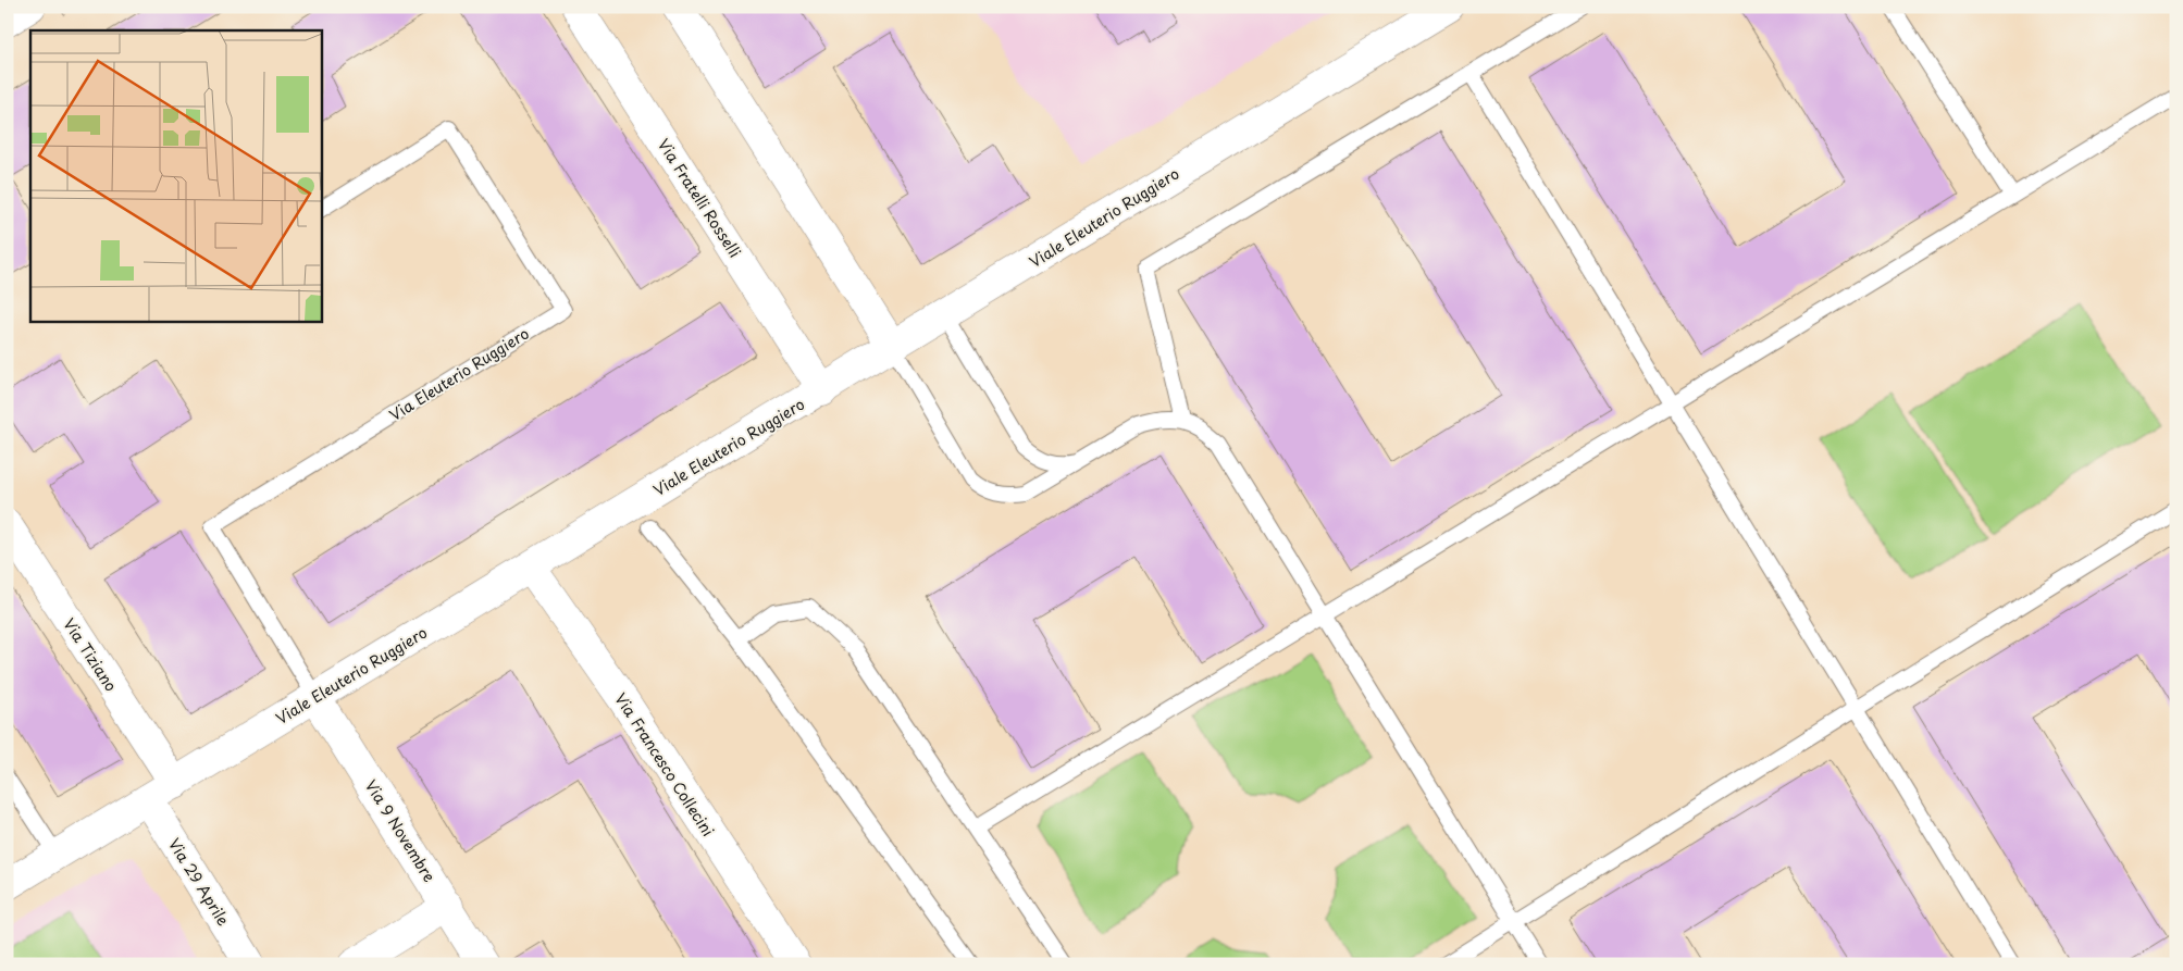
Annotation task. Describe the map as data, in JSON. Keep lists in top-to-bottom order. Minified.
{"streets":{"street":["Via Fratelli Rosselli","Viale Eleuterio Ruggiero","Via Tiziano","Via Francesco Collecini","Via 9 Novembre","Via 29 Aprile"],"lane":["Via Eleuterio Ruggiero"]},"crossings":[["Via Fratelli Rosselli","Viale Eleuterio Ruggiero"],["Viale Eleuterio Ruggiero","Via Eleuterio Ruggiero"],["Viale Eleuterio Ruggiero","Via Tiziano"],["Viale Eleuterio Ruggiero","Via Francesco Collecini"],["Viale Eleuterio Ruggiero","Via 9 Novembre"],["Viale Eleuterio Ruggiero","Via 29 Aprile"],["Via Eleuterio Ruggiero","Via 9 Novembre"]]}
